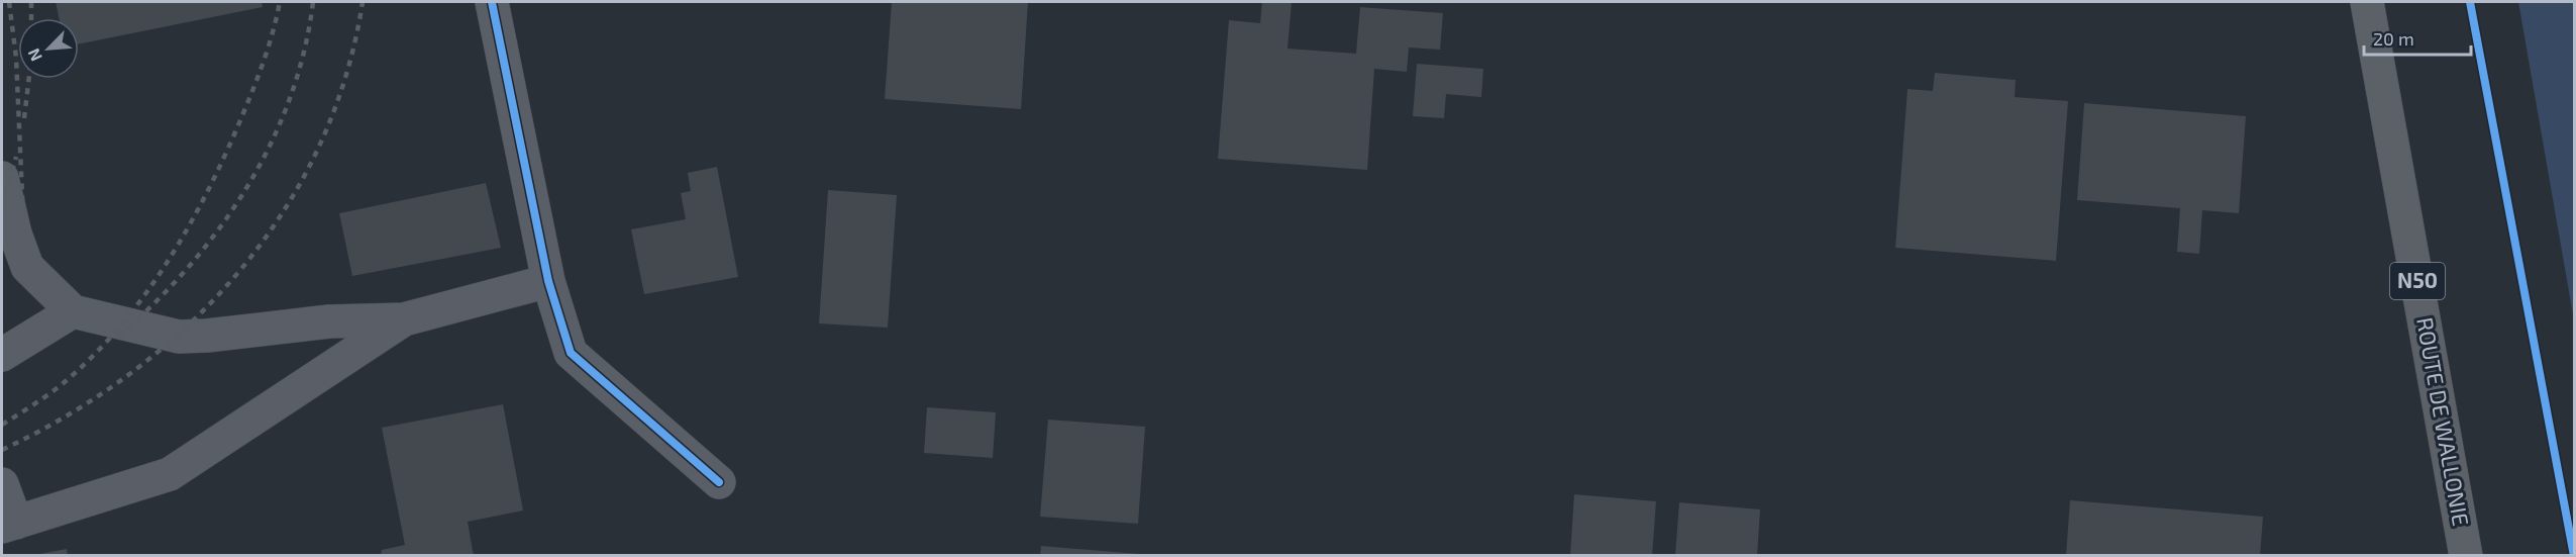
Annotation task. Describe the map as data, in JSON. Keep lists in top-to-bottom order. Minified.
{"streets":{"main road":["N50","ROUTE DE WALLONIE"]},"scale_bar":"20 m","north":"bottom left"}
